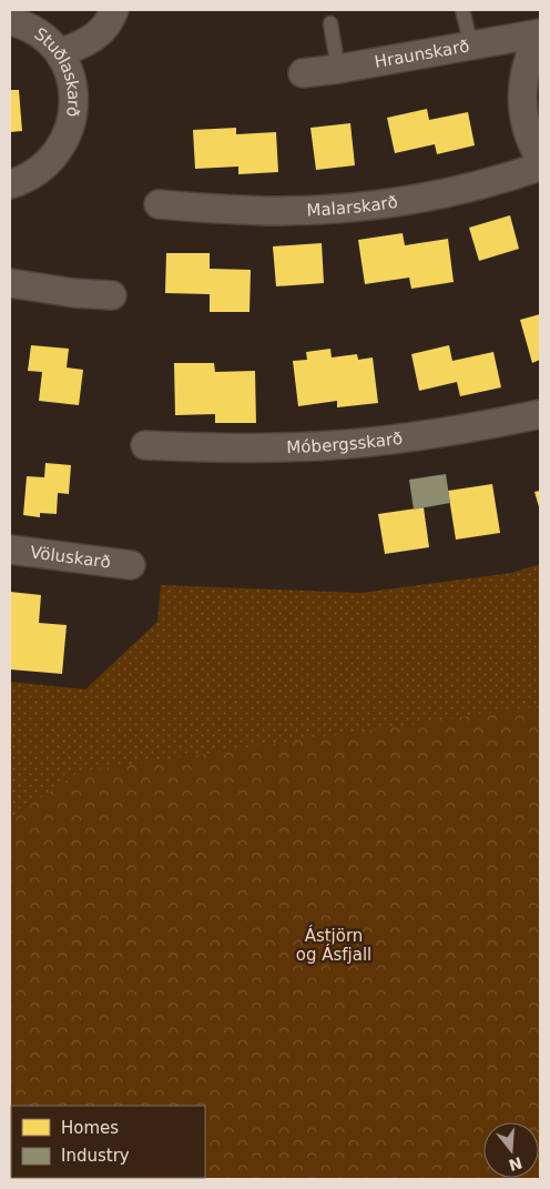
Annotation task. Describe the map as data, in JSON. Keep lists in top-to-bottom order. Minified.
{"streets":{"street":["Hraunskarð","Stuðlaskarð","Malarskarð","Móbergsskarð","Völuskarð"]},"parks":["Ástjörn og Ásfjall"],"legend":["Homes","Industry"],"north":"bottom"}
